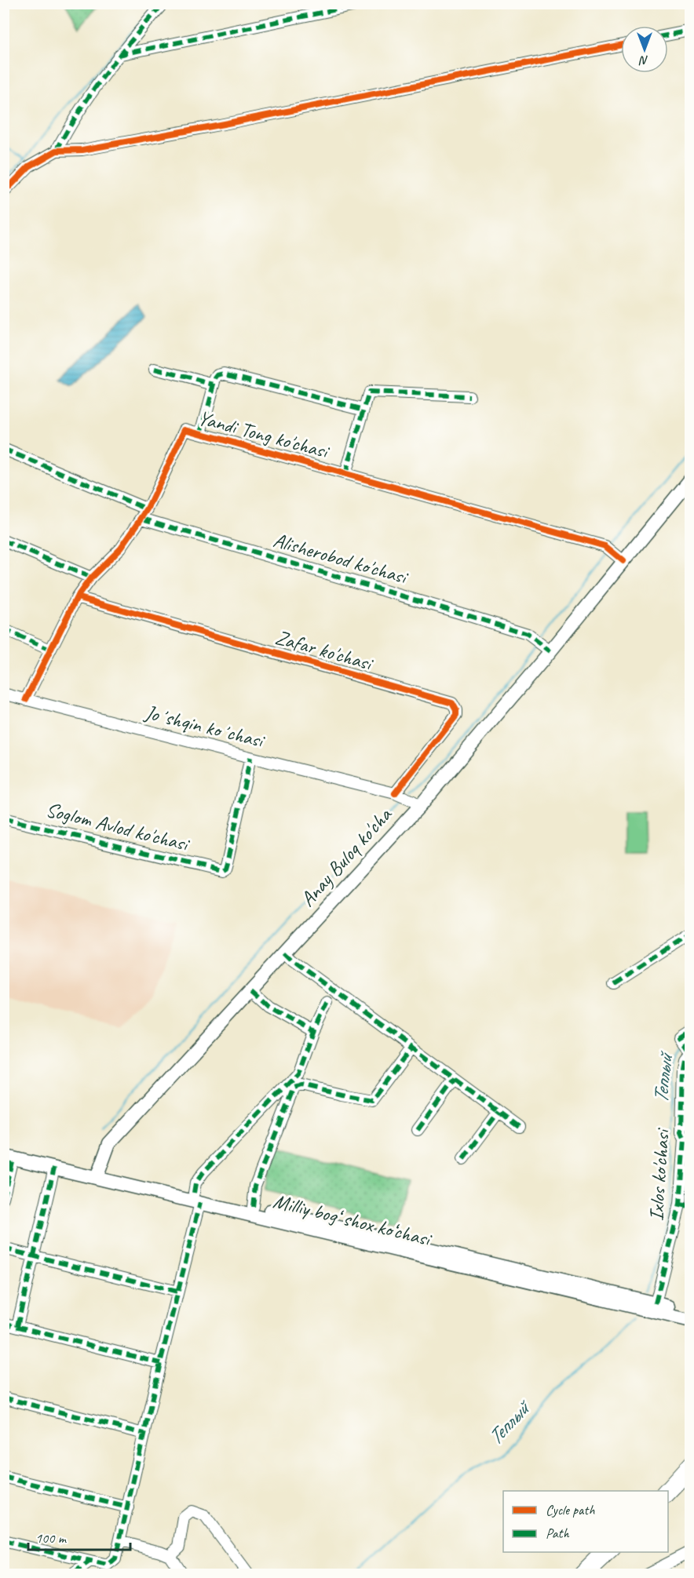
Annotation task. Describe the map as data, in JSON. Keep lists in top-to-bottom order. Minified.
{"streets":{"main road":["Anay Buloq ko'cha","Milliy bog‘ shox ko‘chasi"],"street":["Yandi Tong ko'chasi","Alisherobod ko'chasi","Zafar ko'chasi","Joʼshqin koʼchasi","Soglom Avlod ko'chasi","Ixlos ko'chasi"]},"crossings":[["Yandi Tong ko'chasi","Alisherobod ko'chasi"],["Yandi Tong ko'chasi","Zafar ko'chasi"],["Yandi Tong ko'chasi","Joʼshqin koʼchasi"],["Yandi Tong ko'chasi","Anay Buloq ko'cha"],["Alisherobod ko'chasi","Anay Buloq ko'cha"],["Zafar ko'chasi","Joʼshqin koʼchasi"],["Joʼshqin koʼchasi","Soglom Avlod ko'chasi"],["Joʼshqin koʼchasi","Anay Buloq ko'cha"],["Anay Buloq ko'cha","Milliy bog‘ shox ko‘chasi"],["Ixlos ko'chasi","Milliy bog‘ shox ko‘chasi"]],"water":["Теплый"],"legend":["Cycle path","Path"],"scale_bar":"100 m","north":"bottom"}
